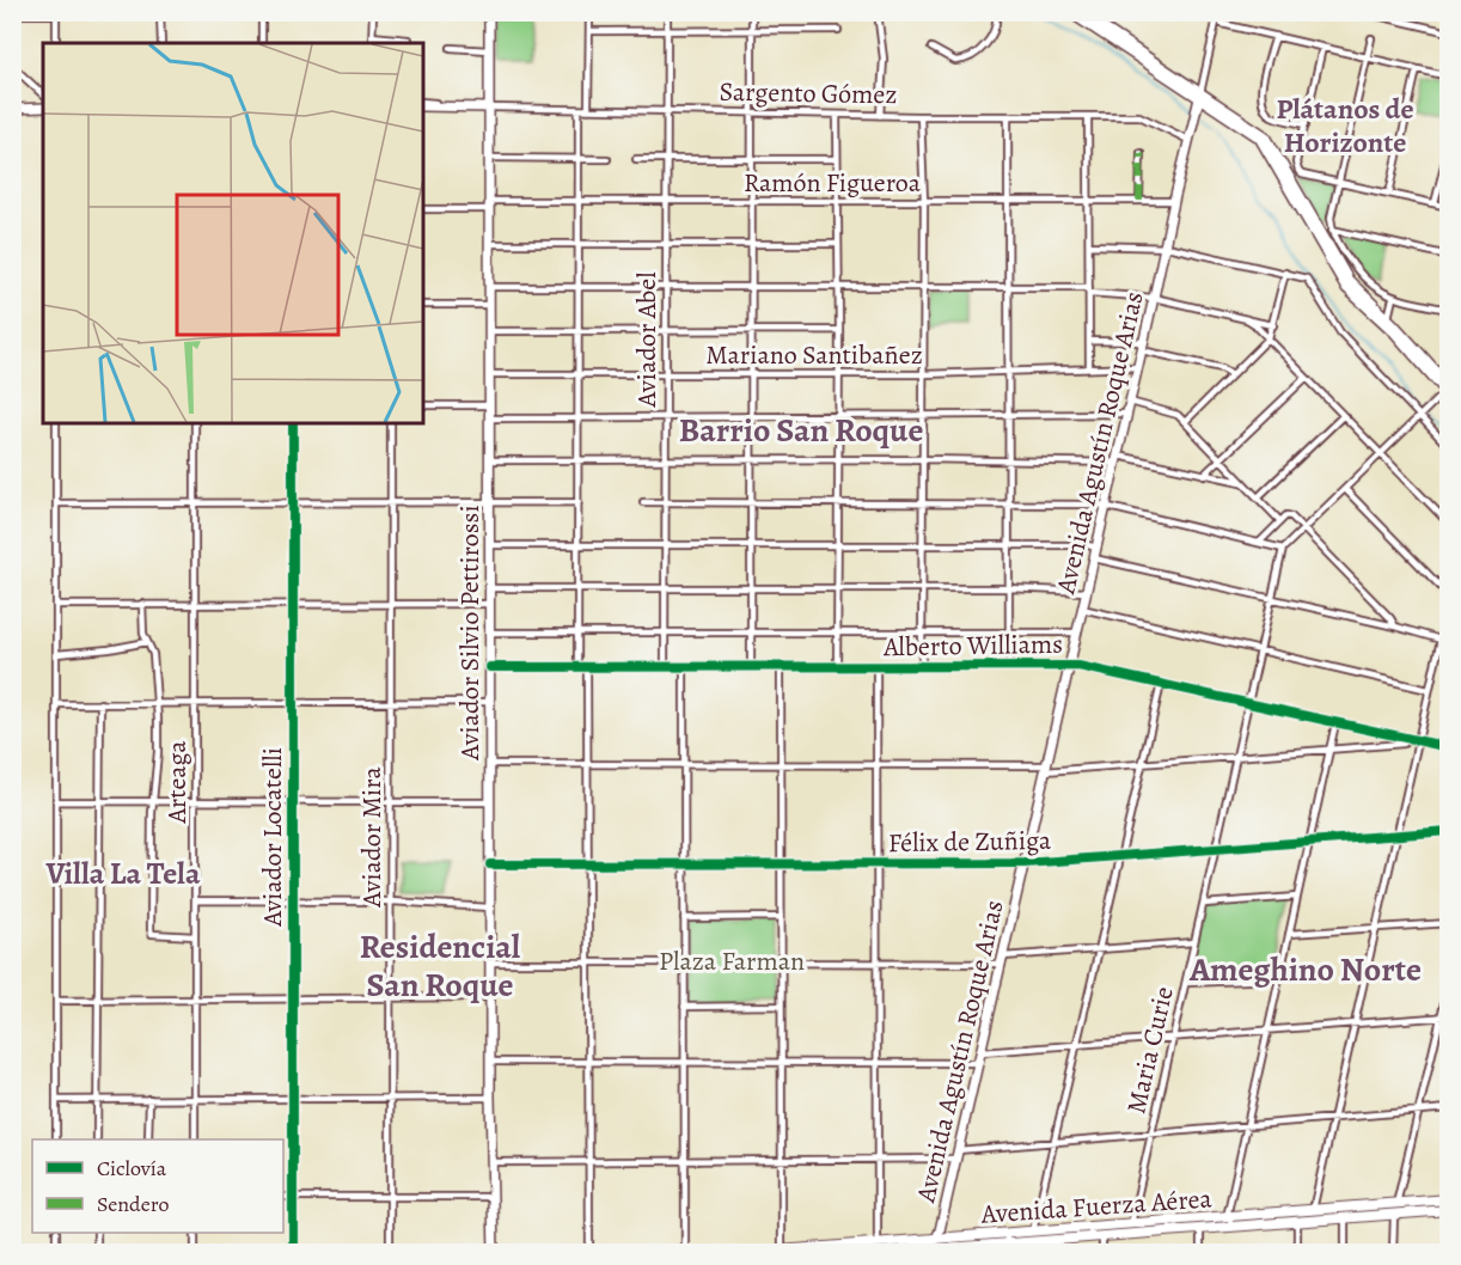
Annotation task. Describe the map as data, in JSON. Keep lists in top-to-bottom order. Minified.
{"streets":{"main road":["Sargento Gómez","Avenida Agustín Roque Arias","Aviador Silvio Pettirossi","Avenida Fuerza Aérea"],"street":["Ramón Figueroa","Aviador Abel","Mariano Santibañez","Alberto Williams","Arteaga","Aviador Locatelli","Aviador Mira","Félix de Zuñiga","Maria Curie"]},"crossings":[["Sargento Gómez","Aviador Abel"],["Sargento Gómez","Avenida Agustín Roque Arias"],["Sargento Gómez","Aviador Silvio Pettirossi"],["Ramón Figueroa","Aviador Abel"],["Ramón Figueroa","Avenida Agustín Roque Arias"],["Ramón Figueroa","Aviador Silvio Pettirossi"],["Aviador Abel","Mariano Santibañez"],["Aviador Abel","Alberto Williams"],["Mariano Santibañez","Avenida Agustín Roque Arias"],["Mariano Santibañez","Aviador Silvio Pettirossi"],["Avenida Agustín Roque Arias","Alberto Williams"],["Avenida Agustín Roque Arias","Félix de Zuñiga"],["Avenida Agustín Roque Arias","Avenida Fuerza Aérea"],["Aviador Silvio Pettirossi","Alberto Williams"],["Aviador Silvio Pettirossi","Félix de Zuñiga"],["Alberto Williams","Maria Curie"],["Félix de Zuñiga","Maria Curie"],["Maria Curie","Avenida Fuerza Aérea"]],"districts":["Plátanos de Horizonte","Barrio San Roque","Villa La Tela","Residencial San Roque","Ameghino Norte"],"parks":["Plaza Farman"],"legend":["Ciclovía","Sendero"]}
